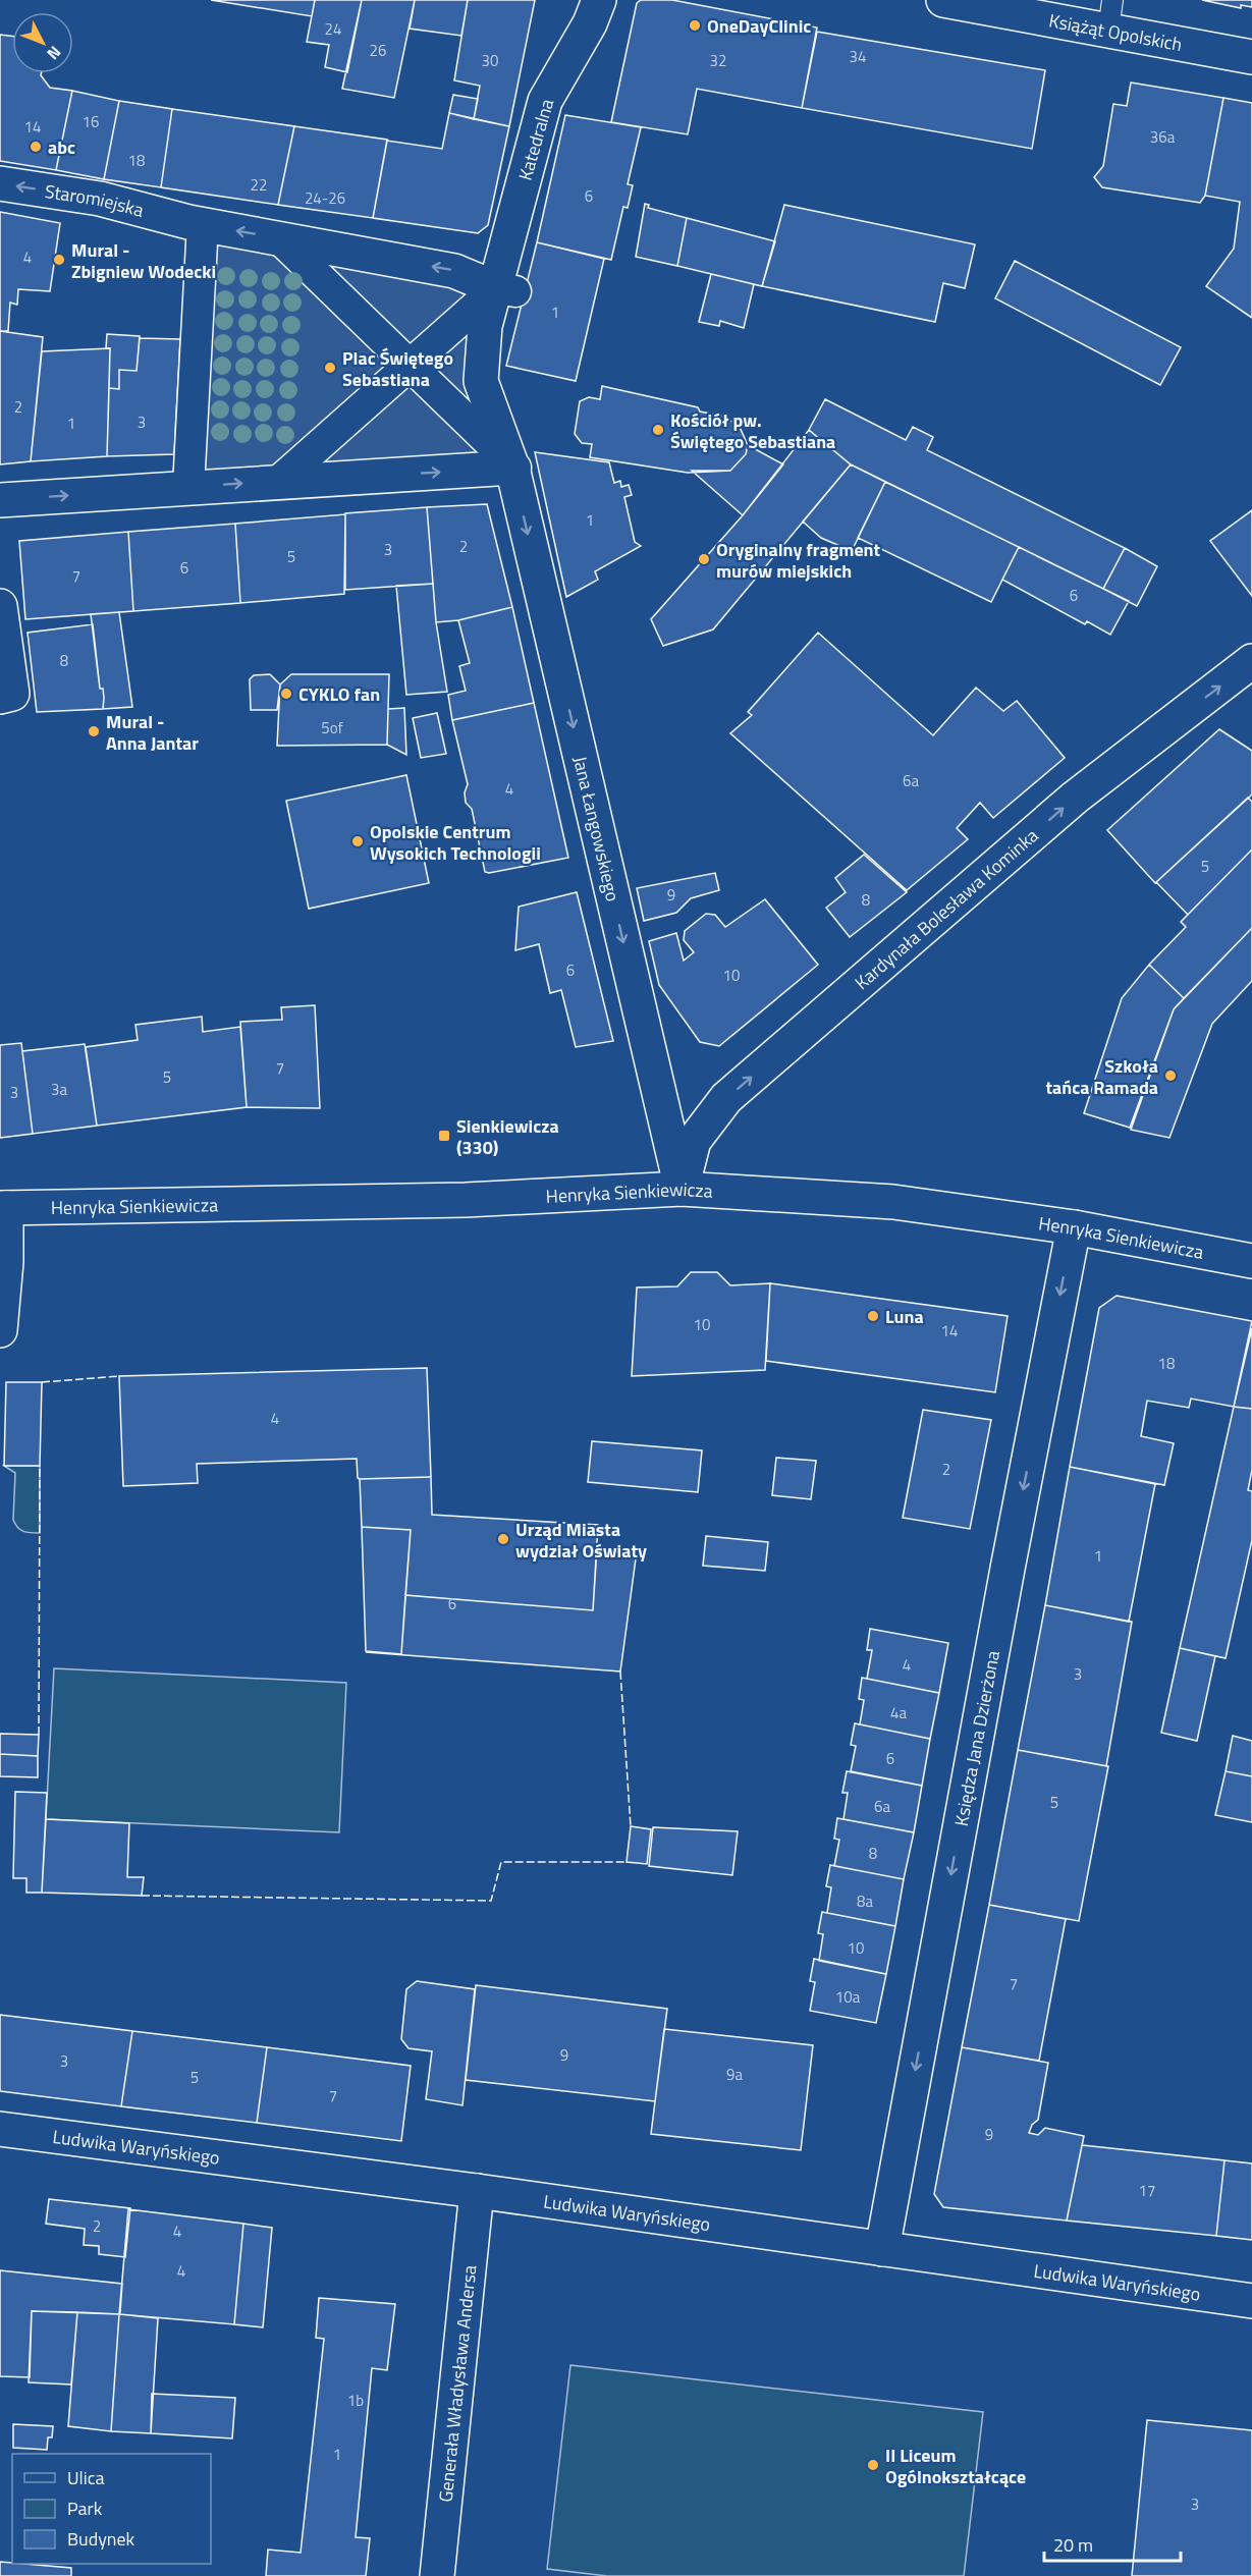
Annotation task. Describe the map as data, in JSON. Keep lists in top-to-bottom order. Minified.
{"streets":{"street":["Książąt Opolskich","Katedralna","Staromiejska","Jana Łangowskiego","Kardynała Bolesława Kominka","Henryka Sienkiewicza","Księdza Jana Dzierżona","Ludwika Waryńskiego","Generała Władysława Andersa"]},"crossings":[["Jana Łangowskiego","Kardynała Bolesława Kominka"],["Jana Łangowskiego","Henryka Sienkiewicza"],["Kardynała Bolesława Kominka","Henryka Sienkiewicza"],["Henryka Sienkiewicza","Księdza Jana Dzierżona"],["Księdza Jana Dzierżona","Ludwika Waryńskiego"],["Ludwika Waryńskiego","Generała Władysława Andersa"]],"one_way":["Jana Łangowskiego","Kardynała Bolesława Kominka","Księdza Jana Dzierżona"],"places":{"other":["OneDayClinic","abc","Mural - Zbigniew Wodecki","Plac Świętego Sebastiana","Kościół pw. Świętego Sebastiana","Oryginalny fragment murów miejskich","CYKLO fan","Mural - Anna Jantar","Opolskie Centrum Wysokich Technologii","Szkoła tańca Ramada","Luna","Urząd Miasta wydział Oświaty","II Liceum Ogólnokształcące"],"transit":["Sienkiewicza (330)"]},"house_numbers":["24","26","34","30","32","16","14","36a","18","22","6","24-26","4","1","2","3","1","1","2","3","5","6","7","6","8","5of","6a","4","5","9","8","6","10","7","5","3a","3","10","14","18","4","2","1","6","4","3","4a","6","5","6a","8","8a","10","7","10a","9","3","9a","5","7","9","17","2","4","4","1b","1","3"],"legend":["Ulica","Park","Budynek"],"scale_bar":"20 m","north":"bottom right"}
